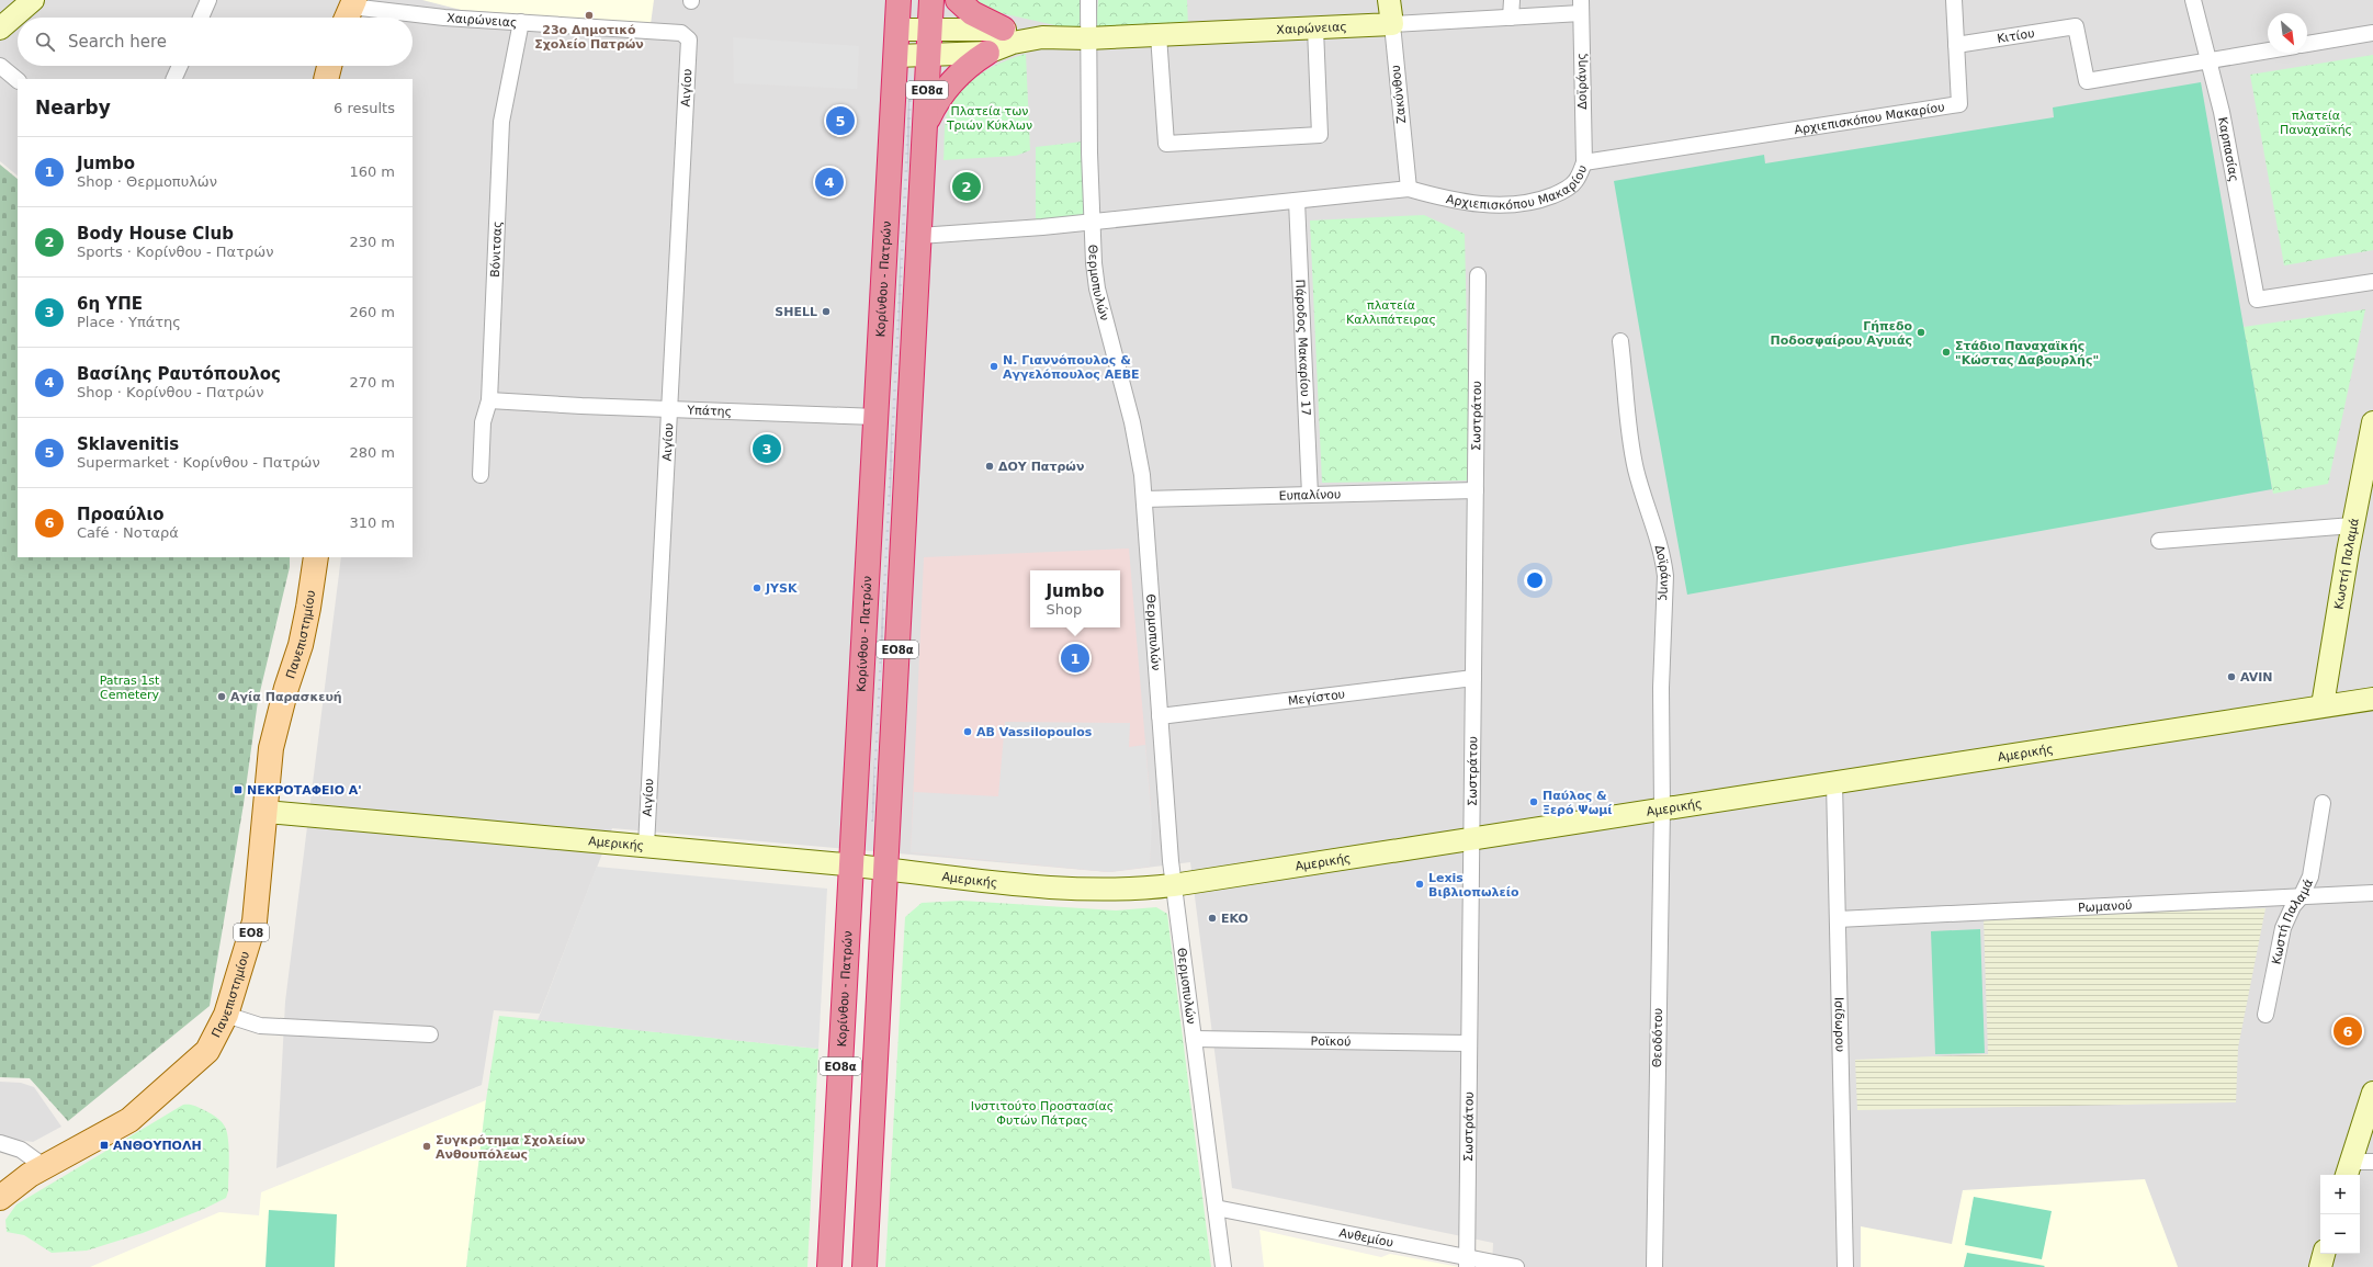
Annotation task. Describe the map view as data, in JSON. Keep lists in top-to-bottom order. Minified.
{"streets":{"highway":["ΕΟ8α","Κορίνθου - Πατρών"],"main road":["Πανεπιστημίου","ΕΟ8"],"street":["Χαιρώνειας","Κιτίου","Δοϊράνης","Αιγίου","Ζακύνθου","Αρχιεπισκόπου Μακαρίου","Καρπασίας","Βόνιτσας","Θερμοπυλών","Πάροδος Μακαρίου 17","Υπάτης","Σωστράτου","Ευπαλίνου","Κωστή Παλαμά","Μεγίστου","Αμερικής","Ρωμανού","Ισίδωρου","Θεοδότου","Ροϊκού","Ανθεμίου"]},"crossings":[["Χαιρώνειας","Δοϊράνης"],["Χαιρώνειας","Αιγίου"],["Χαιρώνειας","ΕΟ8α"],["Χαιρώνειας","Ζακύνθου"],["Χαιρώνειας","Βόνιτσας"],["Χαιρώνειας","Κορίνθου - Πατρών"],["Χαιρώνειας","Θερμοπυλών"],["Κιτίου","Αρχιεπισκόπου Μακαρίου"],["Κιτίου","Καρπασίας"],["Δοϊράνης","Αρχιεπισκόπου Μακαρίου"],["Δοϊράνης","Αμερικής"],["Δοϊράνης","Θεοδότου"],["Αιγίου","Υπάτης"],["Αιγίου","Αμερικής"],["ΕΟ8α","Αρχιεπισκόπου Μακαρίου"],["ΕΟ8α","Αμερικής"],["Ζακύνθου","Αρχιεπισκόπου Μακαρίου"],["Αρχιεπισκόπου Μακαρίου","Θερμοπυλών"],["Αρχιεπισκόπου Μακαρίου","Πάροδος Μακαρίου 17"],["Βόνιτσας","Υπάτης"],["Κορίνθου - Πατρών","Υπάτης"],["Κορίνθου - Πατρών","Αμερικής"],["Θερμοπυλών","Ευπαλίνου"],["Θερμοπυλών","Μεγίστου"],["Θερμοπυλών","Αμερικής"],["Θερμοπυλών","Ροϊκού"],["Θερμοπυλών","Ανθεμίου"],["Πάροδος Μακαρίου 17","Ευπαλίνου"],["Σωστράτου","Ευπαλίνου"],["Σωστράτου","Μεγίστου"],["Σωστράτου","Αμερικής"],["Σωστράτου","Ροϊκού"],["Σωστράτου","Ανθεμίου"],["Κωστή Παλαμά","Αμερικής"],["Κωστή Παλαμά","Ρωμανού"],["Πανεπιστημίου","Αμερικής"],["Αμερικής","Ισίδωρου"],["Αμερικής","Θεοδότου"],["Ρωμανού","Ισίδωρου"]],"parks":["Πλατεία των Τριών Κύκλων","πλατεία Παναχαϊκής","πλατεία Καλλιπάτειρας","Patras 1st Cemetery","Ινστιτούτο Προστασίας Φυτών Πάτρας"],"places":{"other":["23ο Δημοτικό Σχολείο Πατρών","SHELL","Γήπεδο Ποδοσφαίρου Αγυιάς","Στάδιο Παναχαϊκής \"Κώστας Δαβουρλής\"","Ν. Γιαννόπουλος & Αγγελόπουλος ΑΕΒΕ","ΔΟΥ Πατρών","JYSK","AVIN","Αγία Παρασκευή","AB Vassilopoulos","Παύλος & Ξερό Ψωμί","Lexis Βιβλιοπωλείο","EKO","Συγκρότημα Σχολείων Ανθουπόλεως"],"transit":["ΝΕΚΡΟΤΑΦΕΙΟ Α'","ΑΝΘΟΥΠΟΛΗ"]},"north":"bottom right","page":{"search":"Search here","heading":["Nearby","6 results"],"pins":["5","4","2","3","1","6"],"list":[{"mark":"1","name":"Jumbo","note":"Shop · Θερμοπυλών","value":"160 m"},{"mark":"2","name":"Body House Club","note":"Sports · Κορίνθου - Πατρών","value":"230 m"},{"mark":"3","name":"6η ΥΠΕ","note":"Place · Υπάτης","value":"260 m"},{"mark":"4","name":"Βασίλης Ραυτόπουλος","note":"Shop · Κορίνθου - Πατρών","value":"270 m"},{"mark":"5","name":"Sklavenitis","note":"Supermarket · Κορίνθου - Πατρών","value":"280 m"},{"mark":"6","name":"Προαύλιο","note":"Café · Νοταρά","value":"310 m"}],"popup":["Jumbo","Shop"],"map_buttons":["+","−"]}}
